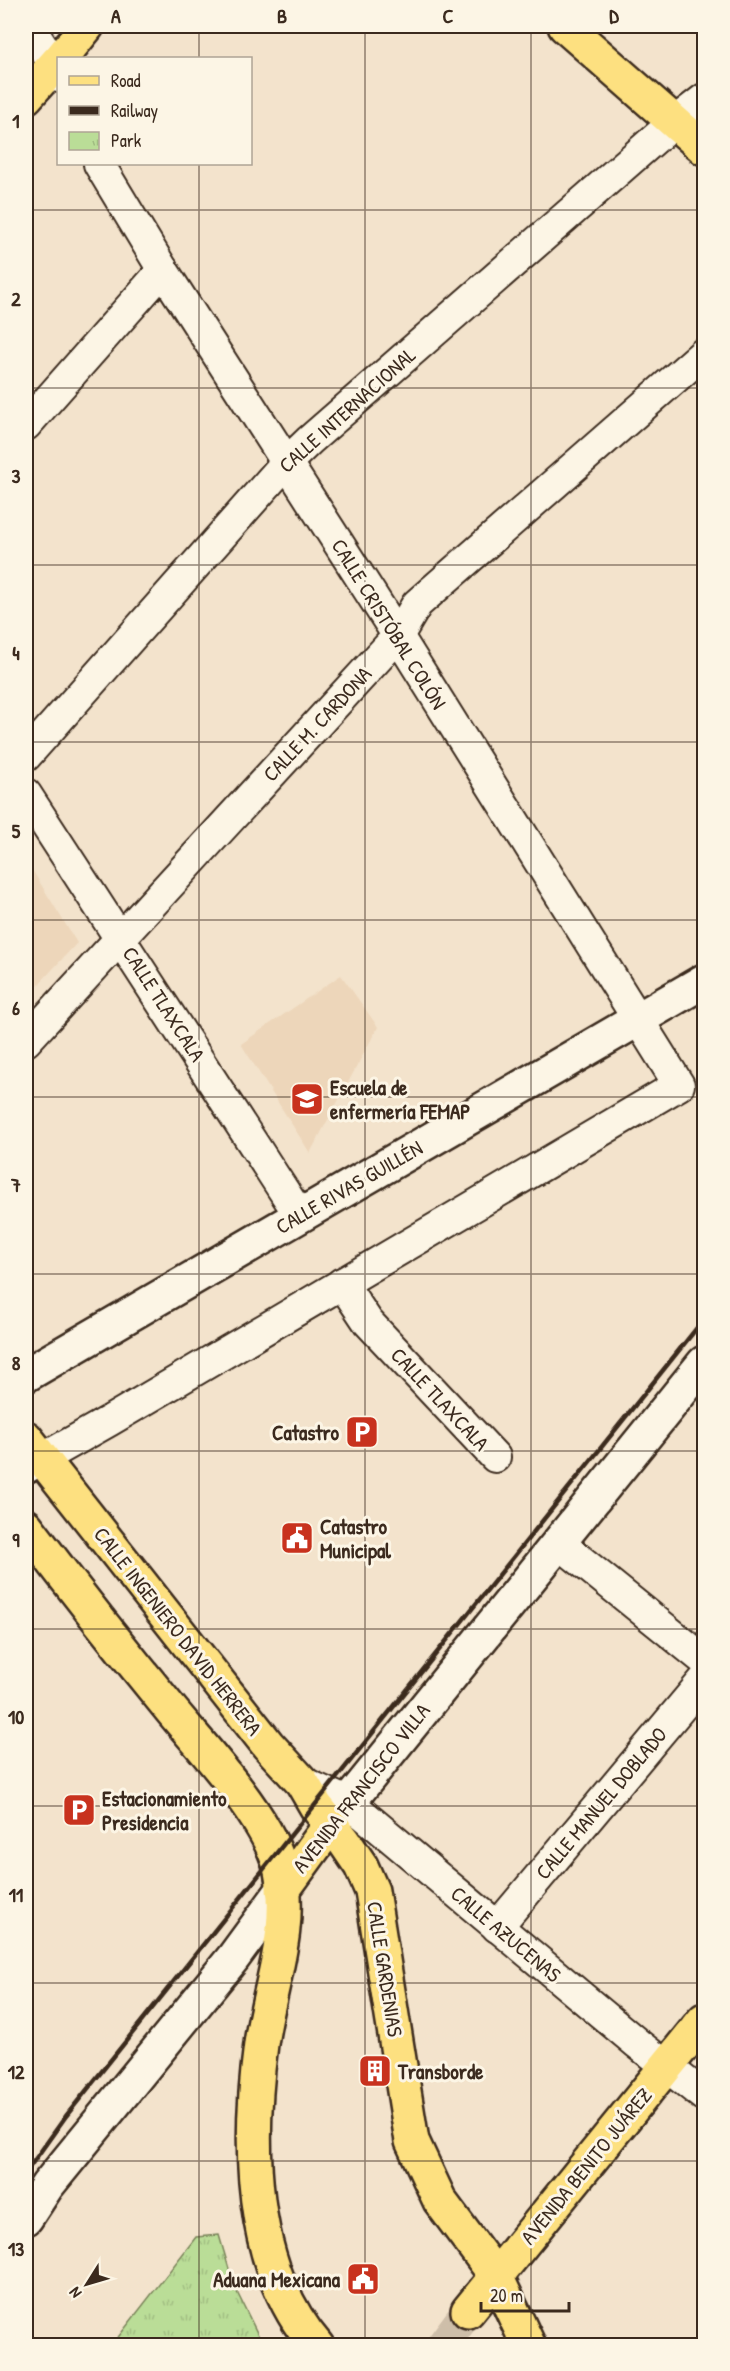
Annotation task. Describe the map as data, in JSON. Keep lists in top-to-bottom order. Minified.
{"streets":{"main road":["CALLE RIVAS GUILLÉN","CALLE INGENIERO DAVID HERRERA","AVENIDA FRANCISCO VILLA","CALLE GARDENIAS","AVENIDA BENITO JUÁREZ"],"street":["CALLE INTERNACIONAL","CALLE CRISTÓBAL COLÓN","CALLE M. CARDONA","CALLE TLAXCALA","CALLE MANUEL DOBLADO","CALLE AZUCENAS"]},"crossings":[["CALLE INTERNACIONAL","CALLE CRISTÓBAL COLÓN"],["CALLE CRISTÓBAL COLÓN","CALLE M. CARDONA"],["CALLE CRISTÓBAL COLÓN","CALLE TLAXCALA"],["CALLE CRISTÓBAL COLÓN","CALLE RIVAS GUILLÉN"],["CALLE M. CARDONA","CALLE TLAXCALA"],["CALLE TLAXCALA","CALLE RIVAS GUILLÉN"],["CALLE INGENIERO DAVID HERRERA","AVENIDA FRANCISCO VILLA"],["CALLE INGENIERO DAVID HERRERA","CALLE AZUCENAS"],["CALLE INGENIERO DAVID HERRERA","CALLE GARDENIAS"],["AVENIDA FRANCISCO VILLA","CALLE AZUCENAS"],["AVENIDA FRANCISCO VILLA","CALLE GARDENIAS"],["CALLE MANUEL DOBLADO","CALLE AZUCENAS"],["CALLE AZUCENAS","CALLE GARDENIAS"],["CALLE AZUCENAS","AVENIDA BENITO JUÁREZ"],["CALLE GARDENIAS","AVENIDA BENITO JUÁREZ"]],"places":{"school or university":["Escuela de enfermería FEMAP"],"parking":["Catastro","Estacionamiento Presidencia"],"public building":["Catastro Municipal","Aduana Mexicana"],"building":["Transborde"]},"legend":["Road","Railway","Park"],"scale_bar":"20 m","north":"bottom left","grid":{"columns":["A","B","C","D"],"rows":["1","2","3","4","5","6","7","8","9","10","11","12","13"]}}
